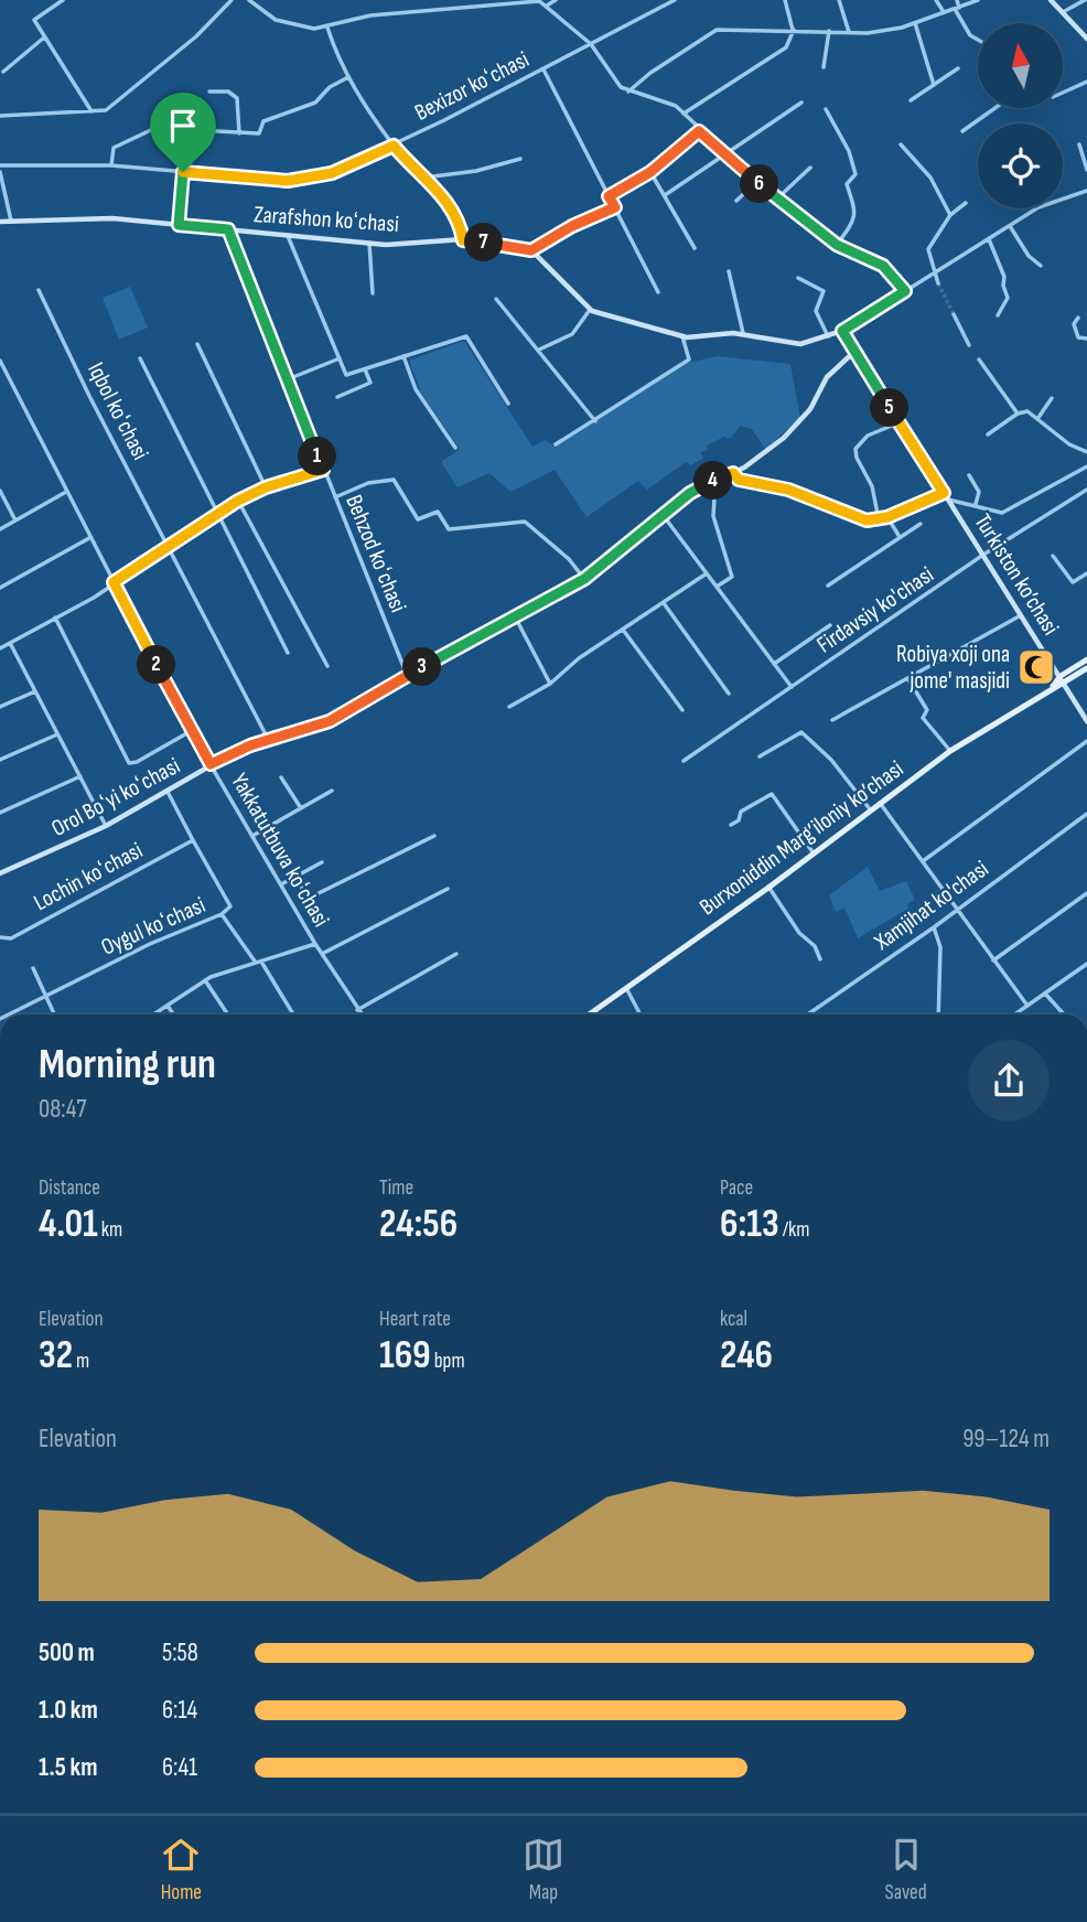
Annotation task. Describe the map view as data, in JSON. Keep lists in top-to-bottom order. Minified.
{"streets":{"main road":["Zarafshon koʻchasi","Turkiston ko’chasi","Orol Boʻyi koʻchasi","Burxoniddin Marg’iloniy ko’chasi"],"street":["Bexizor koʻchasi","Iqbol koʻchasi","Behzod koʻchasi","Firdavsiy ko'chasi","Yakkatutbuva koʻchasi","Lochin koʻchasi","Xamjihat ko'chasi","Oygul koʻchasi"]},"crossings":[["Zarafshon koʻchasi","Behzod koʻchasi"],["Iqbol koʻchasi","Orol Boʻyi koʻchasi"],["Behzod koʻchasi","Orol Boʻyi koʻchasi"],["Turkiston ko’chasi","Firdavsiy ko'chasi"],["Turkiston ko’chasi","Orol Boʻyi koʻchasi"],["Turkiston ko’chasi","Burxoniddin Marg’iloniy ko’chasi"],["Orol Boʻyi koʻchasi","Yakkatutbuva koʻchasi"]],"places":{"mosque":["Robiya xoji ona jome' masjidi"]},"north":"top","page":{"pins":["6","7","5","1","4","2","3"],"heading":["Morning run","08:47"],"stats":[["Distance","4.01 km"],["Time","24:56"],["Pace","6:13 /km"],["Elevation","32 m"],["Heart rate","169 bpm"],["kcal","246"]],"chart":["Elevation","99–124 m"],"list":[{"name":"500 m","note":"5:58"},{"name":"1.0 km","note":"6:14"},{"name":"1.5 km","note":"6:41"}],"tabs":["Home","Map","Saved"]}}
